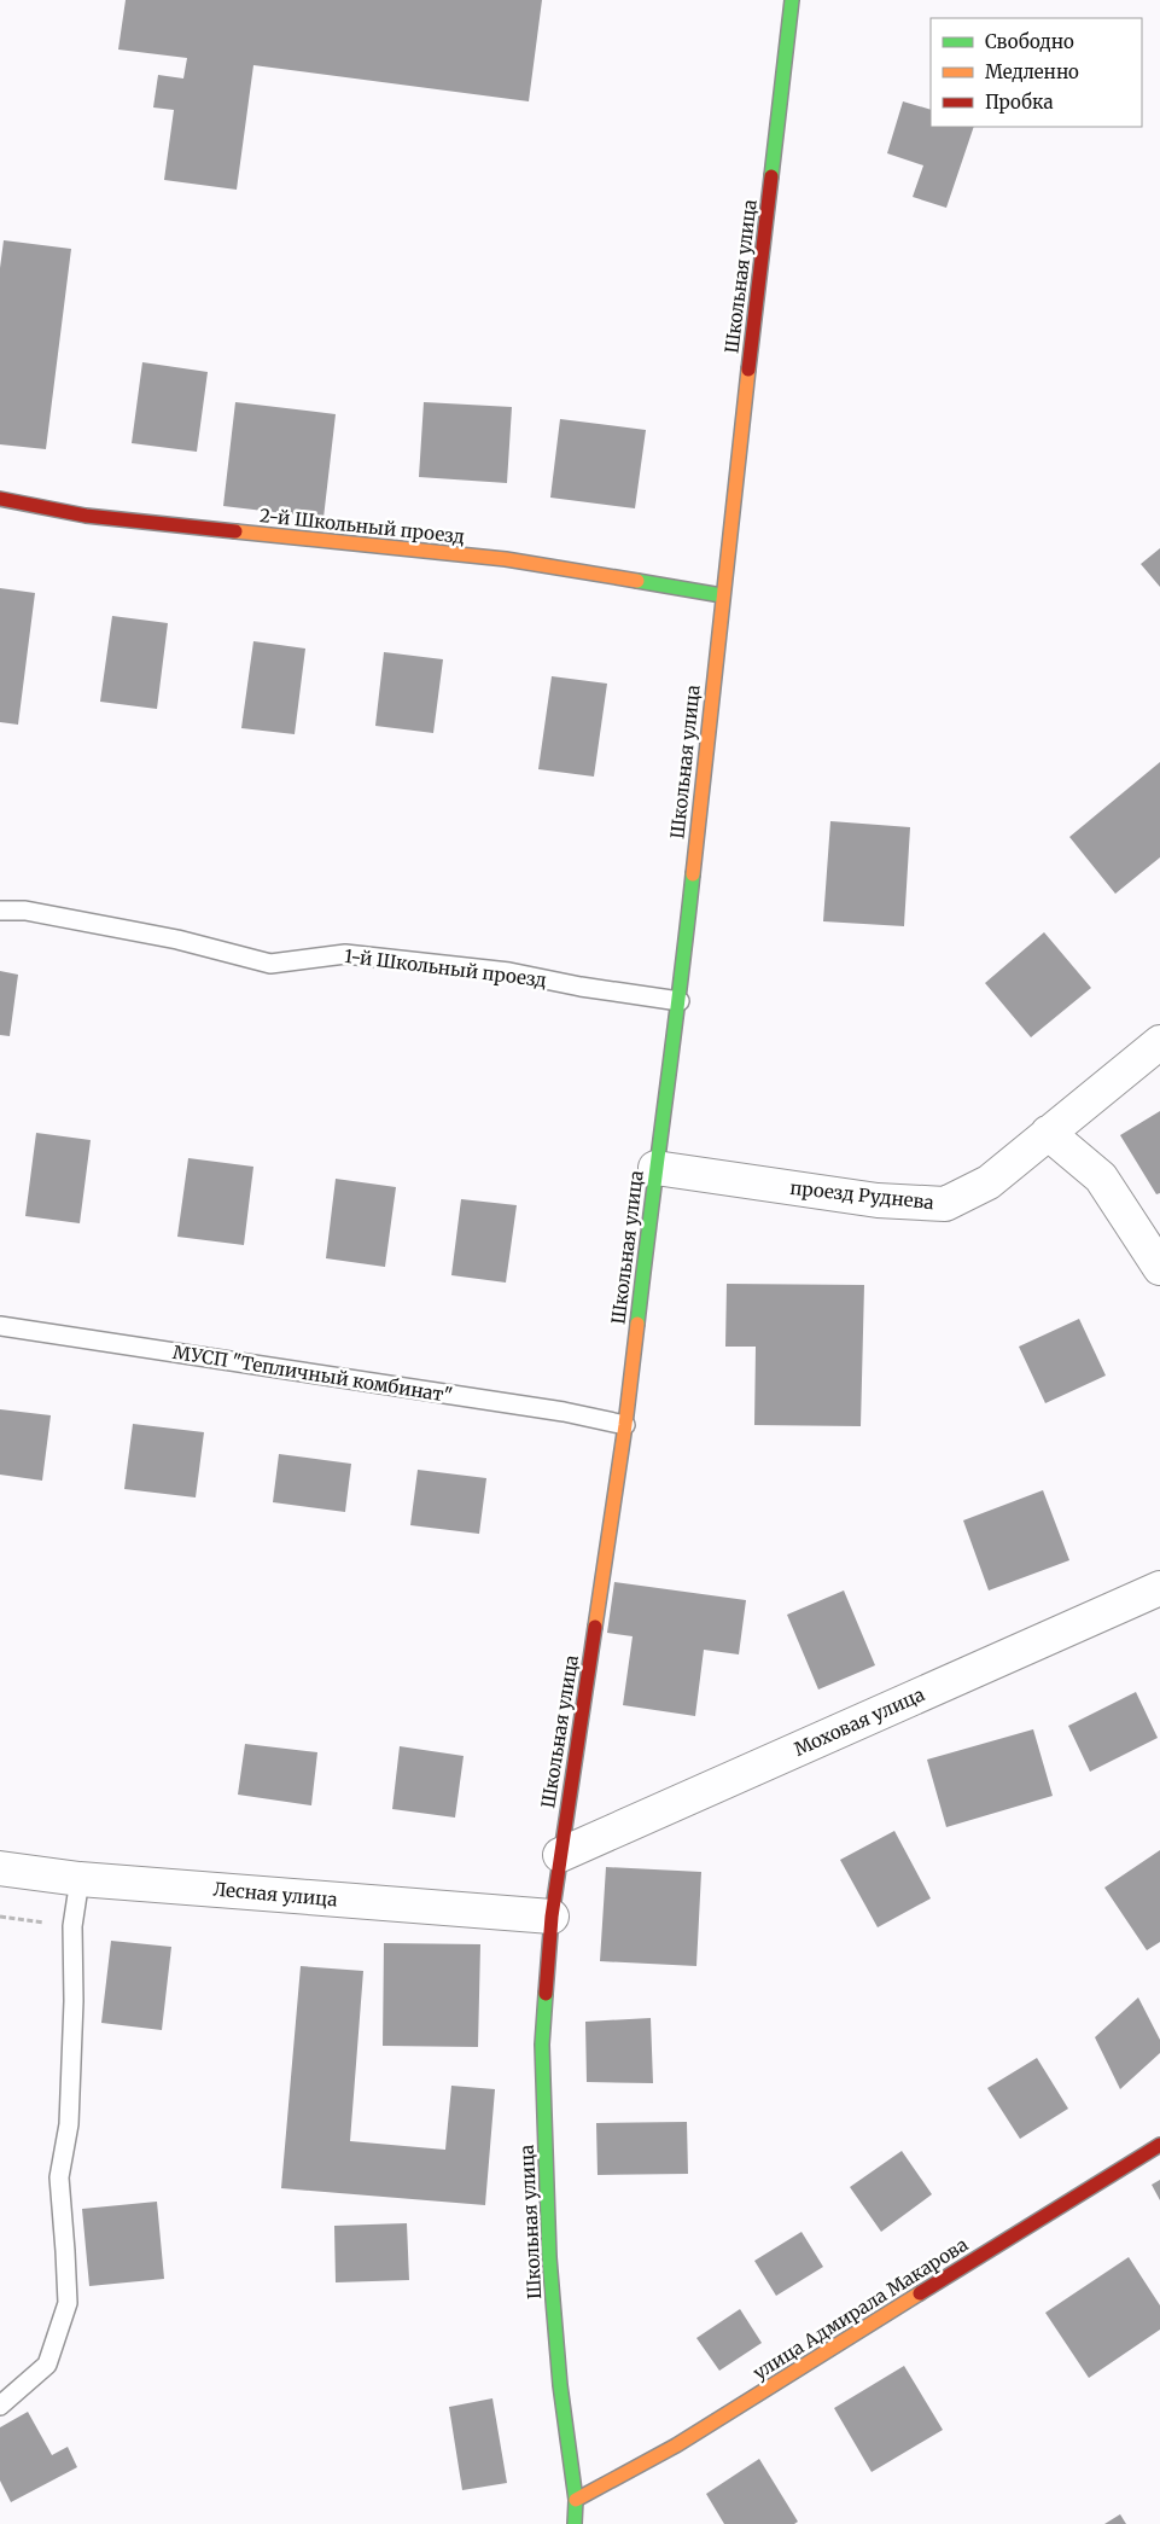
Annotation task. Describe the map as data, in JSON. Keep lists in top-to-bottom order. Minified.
{"streets":{"street":["Школьная улица","2-й Школьный проезд","проезд Руднева","Моховая улица","Лесная улица","улица Адмирала Макарова"],"lane":["1-й Школьный проезд","МУСП \"Тепличный комбинат\""]},"crossings":[["Школьная улица","2-й Школьный проезд"],["Школьная улица","1-й Школьный проезд"],["Школьная улица","проезд Руднева"],["Школьная улица","МУСП \"Тепличный комбинат\""],["Школьная улица","Моховая улица"],["Школьная улица","Лесная улица"],["Школьная улица","улица Адмирала Макарова"]],"legend":["Свободно","Медленно","Пробка"]}
